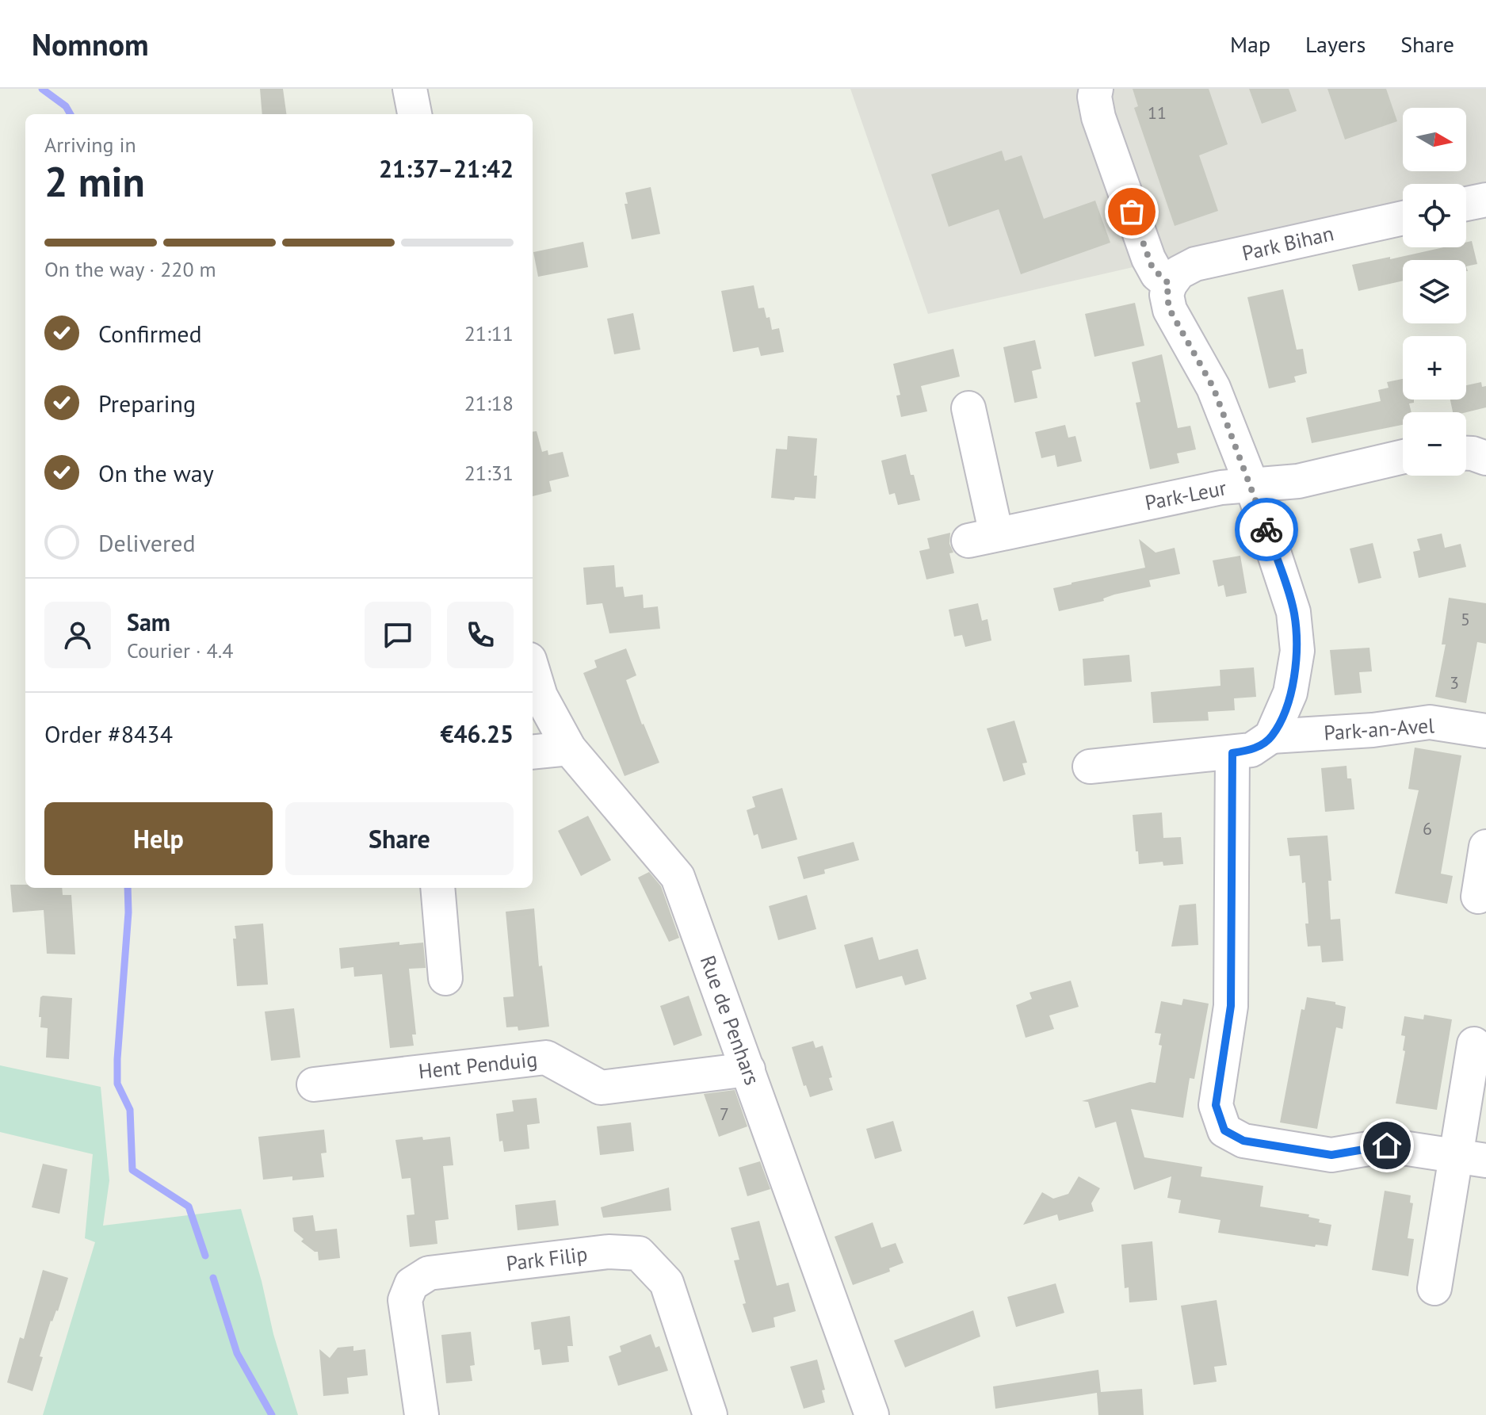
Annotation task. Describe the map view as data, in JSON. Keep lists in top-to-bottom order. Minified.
{"streets":{"street":["Park Bihan","Park-Leur","Park-an-Avel","Rue de Penhars","Hent Penduig","Park Filip"]},"crossings":[["Rue de Penhars","Hent Penduig"]],"house_numbers":["11","5","3","6","7"],"north":"right","page":{"header":"Nomnom","nav":["Map","Layers","Share"],"map_buttons":["+","−"],"heading":["2 min","Arriving in","21:37–21:42"],"panel":["Sam","Courier · 4.4","Order #8434","€46.25"],"bar":"On the way · 220 m","list":[["Confirmed","21:11"],["Preparing","21:18"],["On the way","21:31"],"Delivered"],"buttons":["Help","Share"]}}
